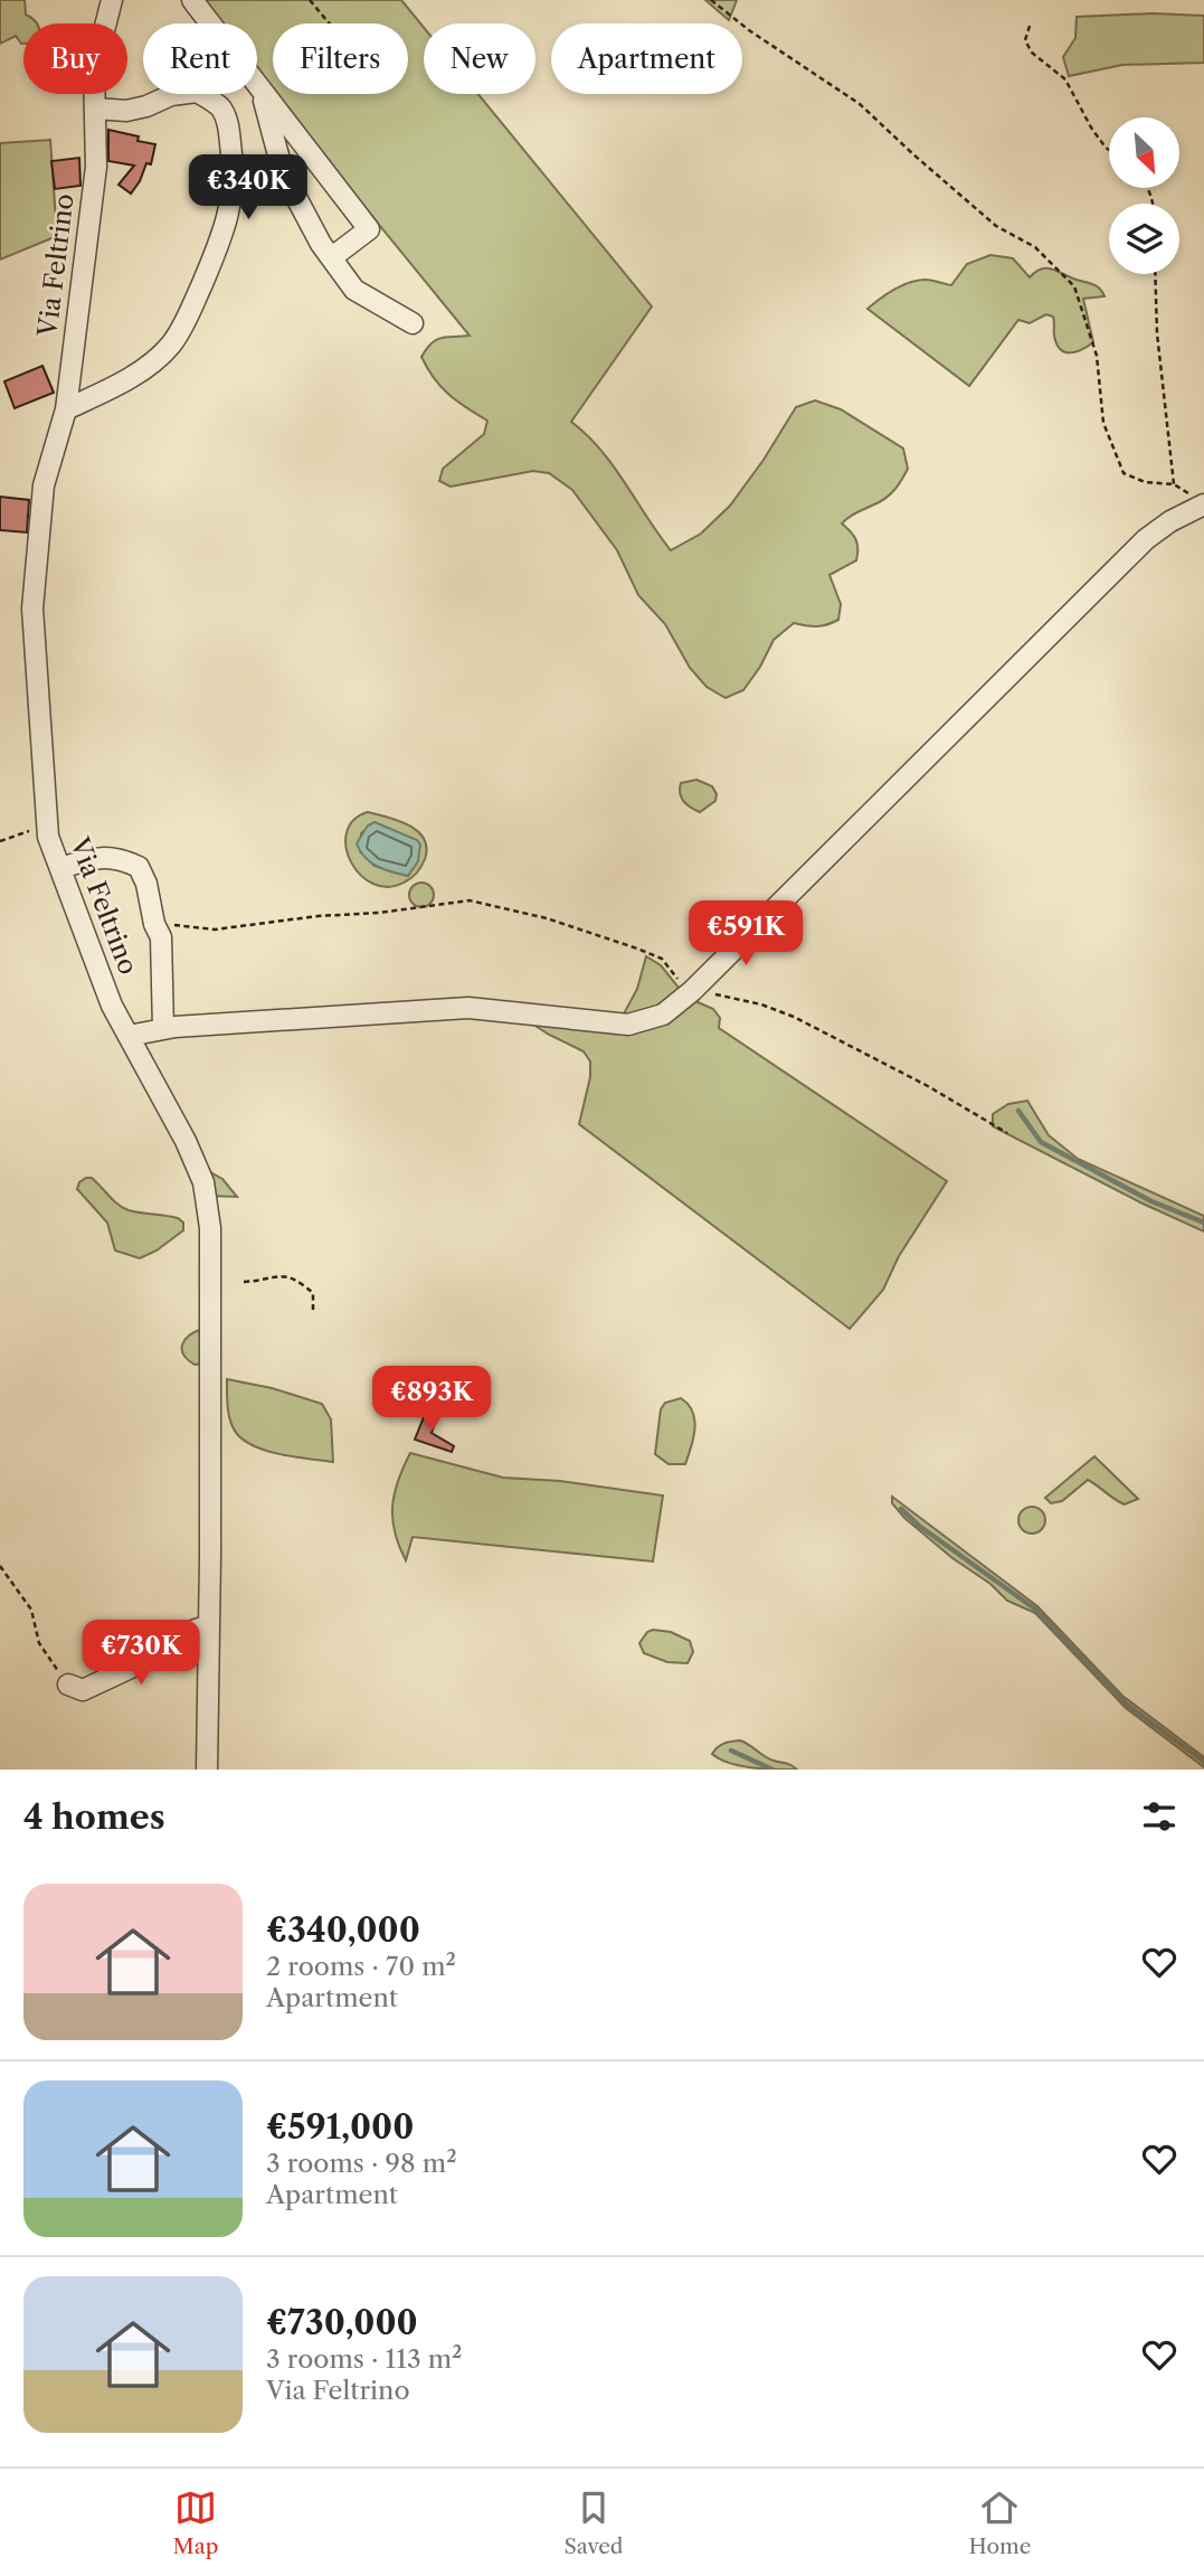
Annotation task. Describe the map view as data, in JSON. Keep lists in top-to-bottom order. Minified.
{"streets":{"street":["Via Feltrino"]},"north":"bottom right","page":{"chip":["Buy","Rent","Filters","New","Apartment"],"price":["€340K","€591K","€893K","€730K"],"heading":"4 homes","list":[{"name":"€340,000","note":"2 rooms · 70 m² · Apartment"},{"name":"€591,000","note":"3 rooms · 98 m² · Apartment"},{"name":"€730,000","note":"3 rooms · 113 m² · Via Feltrino"}],"tabs":["Map","Saved","Home"]}}
